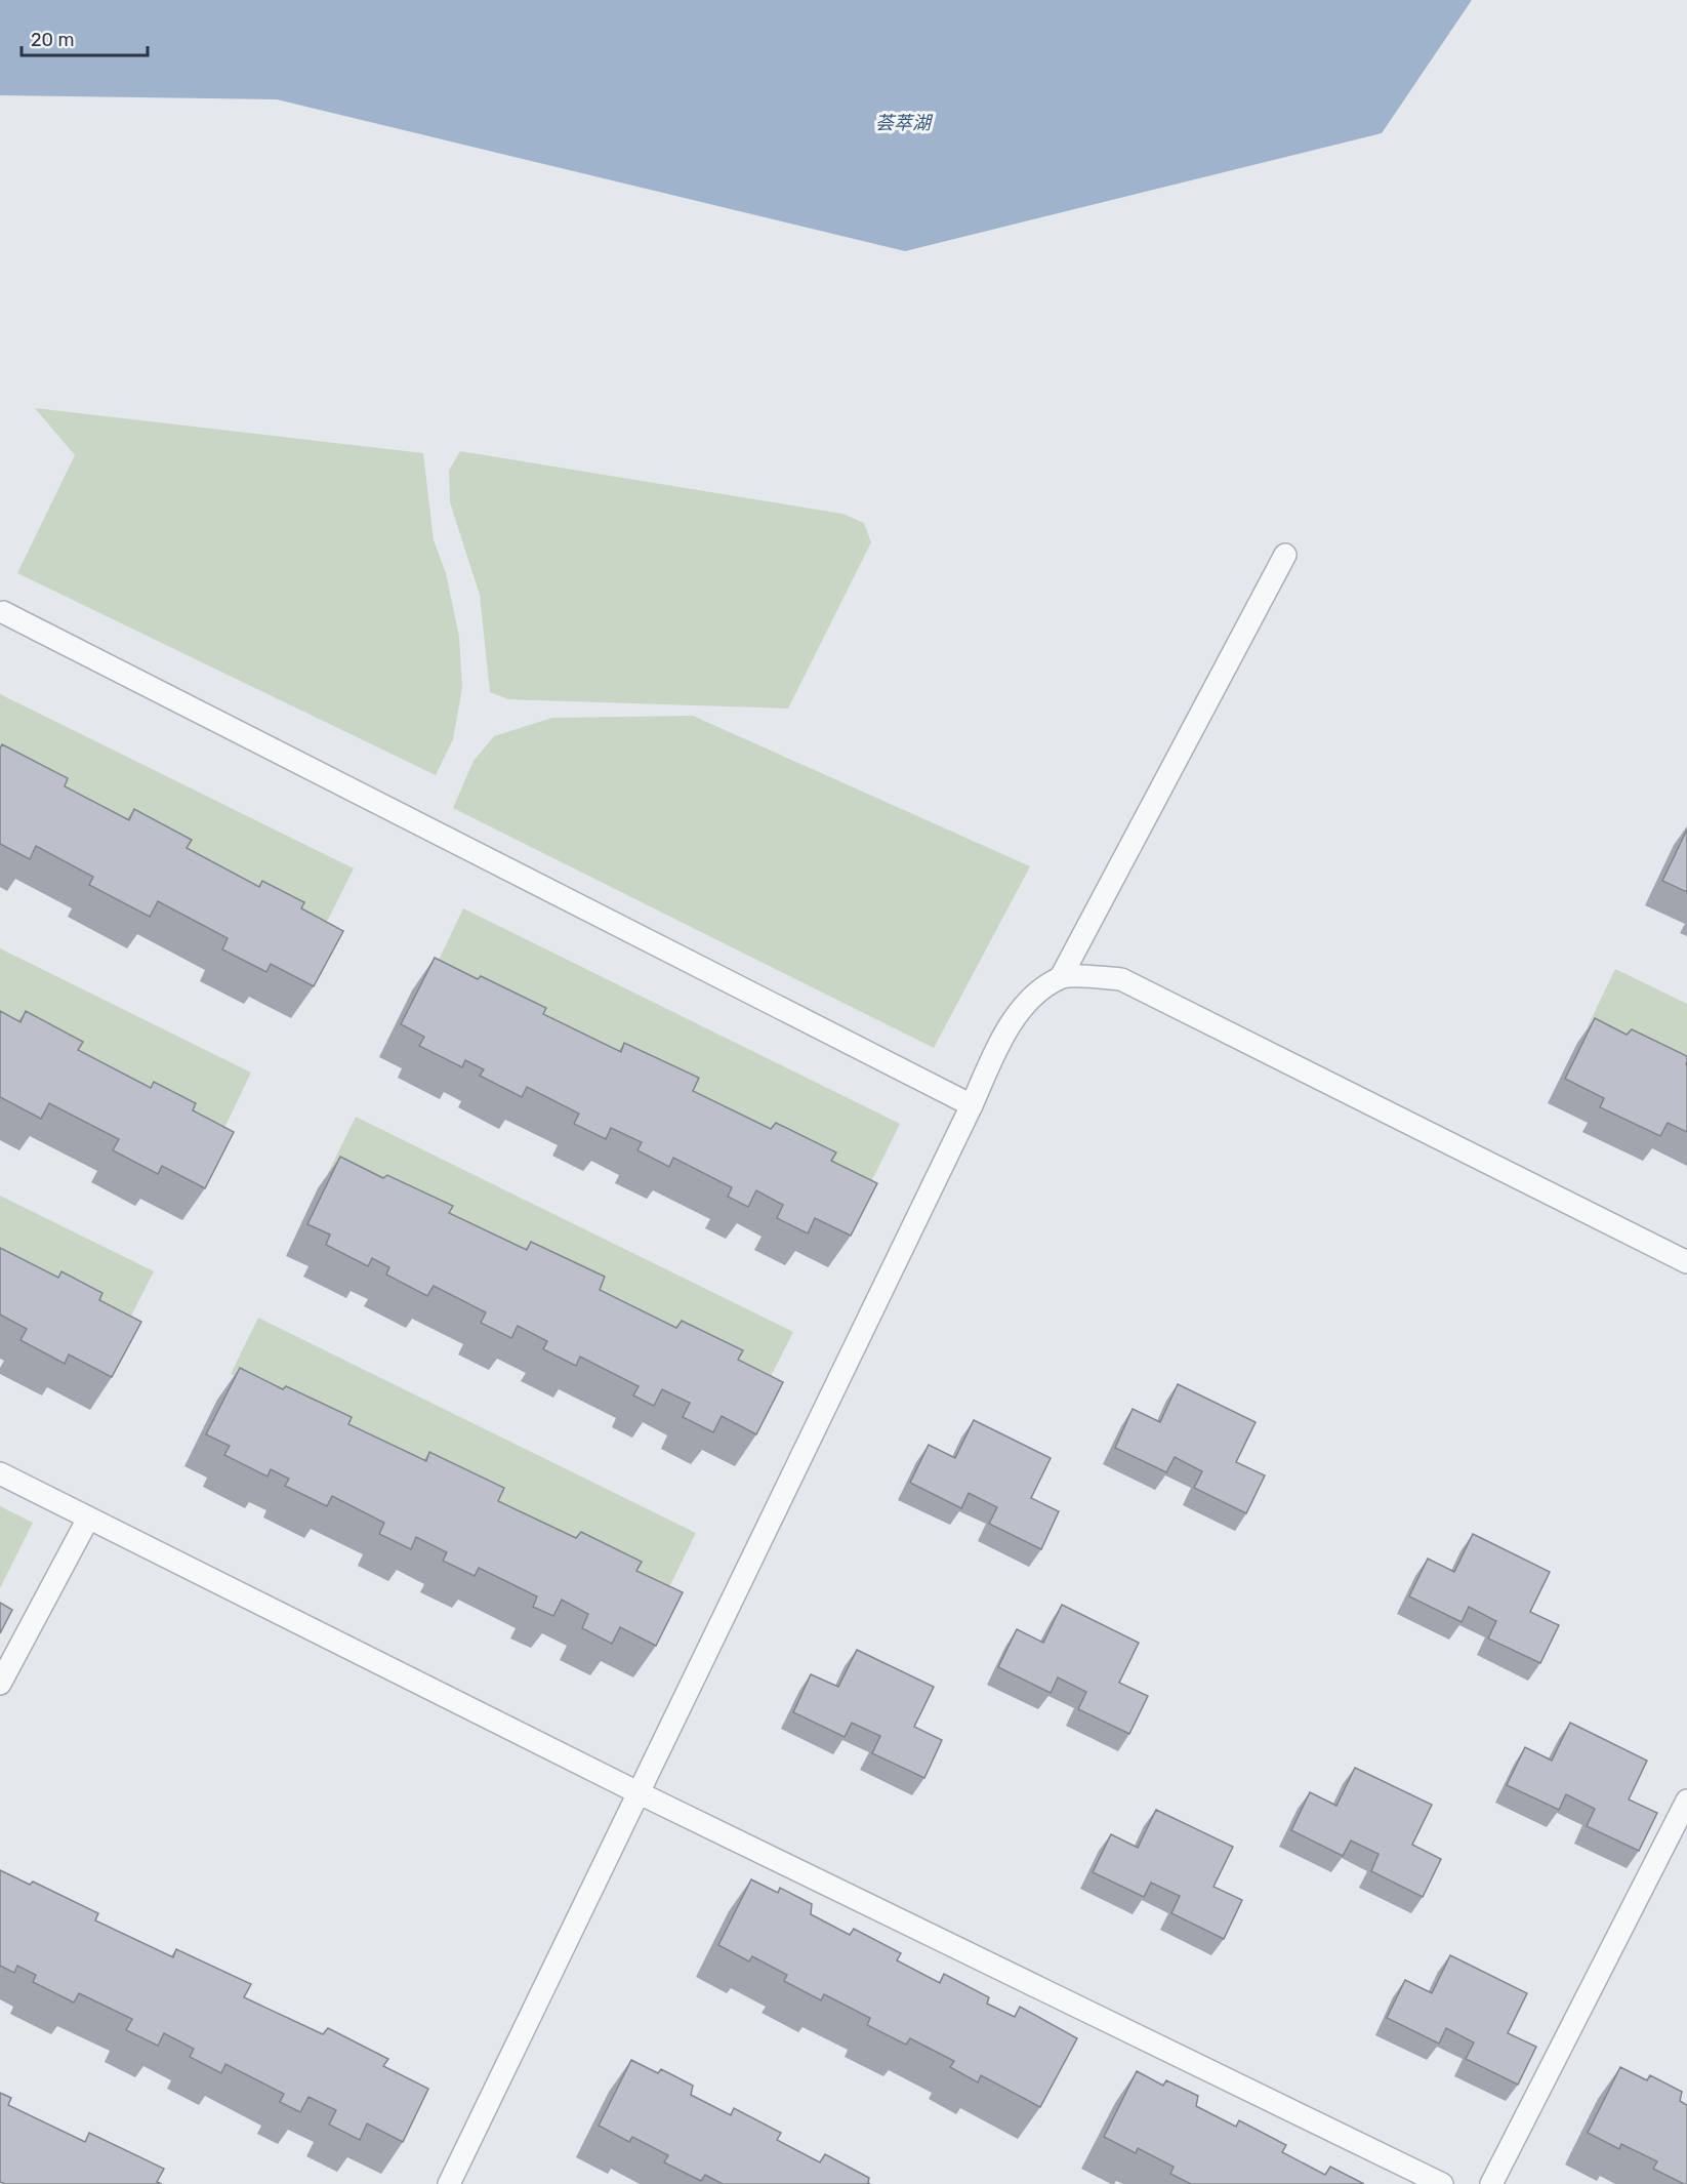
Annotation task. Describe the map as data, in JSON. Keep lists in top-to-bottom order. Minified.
{"water":["荟萃湖"],"scale_bar":"20 m"}
